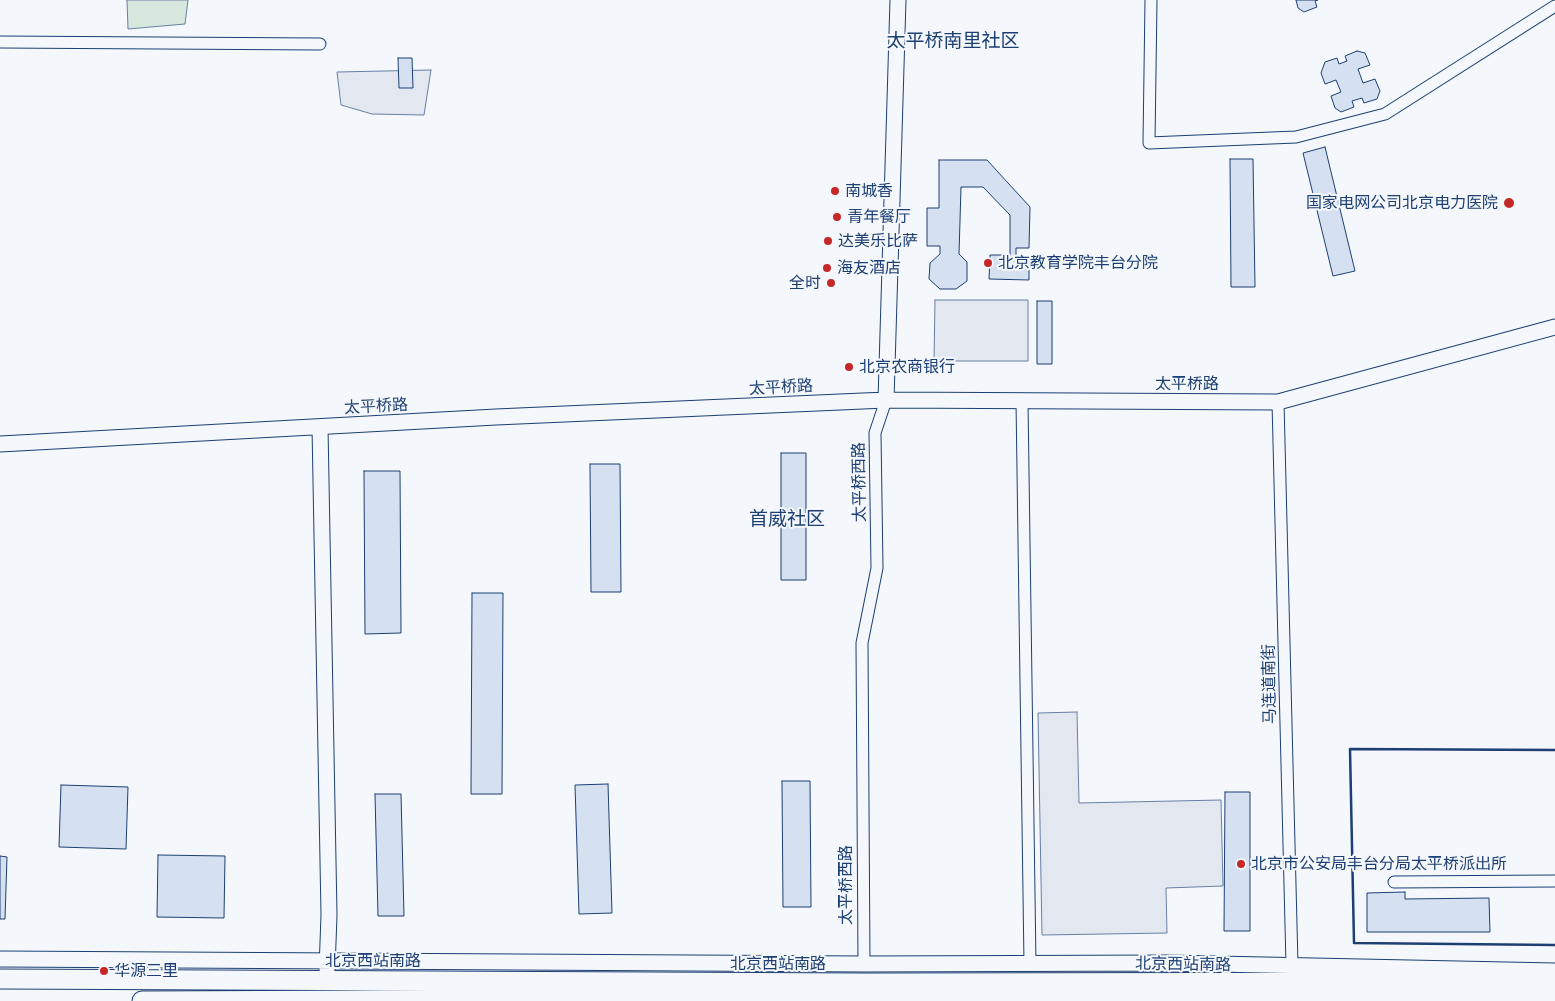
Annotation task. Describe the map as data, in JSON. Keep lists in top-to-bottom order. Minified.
{"streets":{"main road":["北京西站南路"],"street":["太平桥路","太平桥西路","马连道南街"]},"crossings":[["太平桥路","太平桥西路"],["太平桥路","马连道南街"],["太平桥西路","北京西站南路"],["马连道南街","北京西站南路"]],"districts":["太平桥南里社区","首威社区"],"places":["南城香","国家电网公司北京电力医院","青年餐厅","达美乐比萨","北京教育学院丰台分院","海友酒店","全时","北京农商银行","北京市公安局丰台分局太平桥派出所","华源三里"]}
